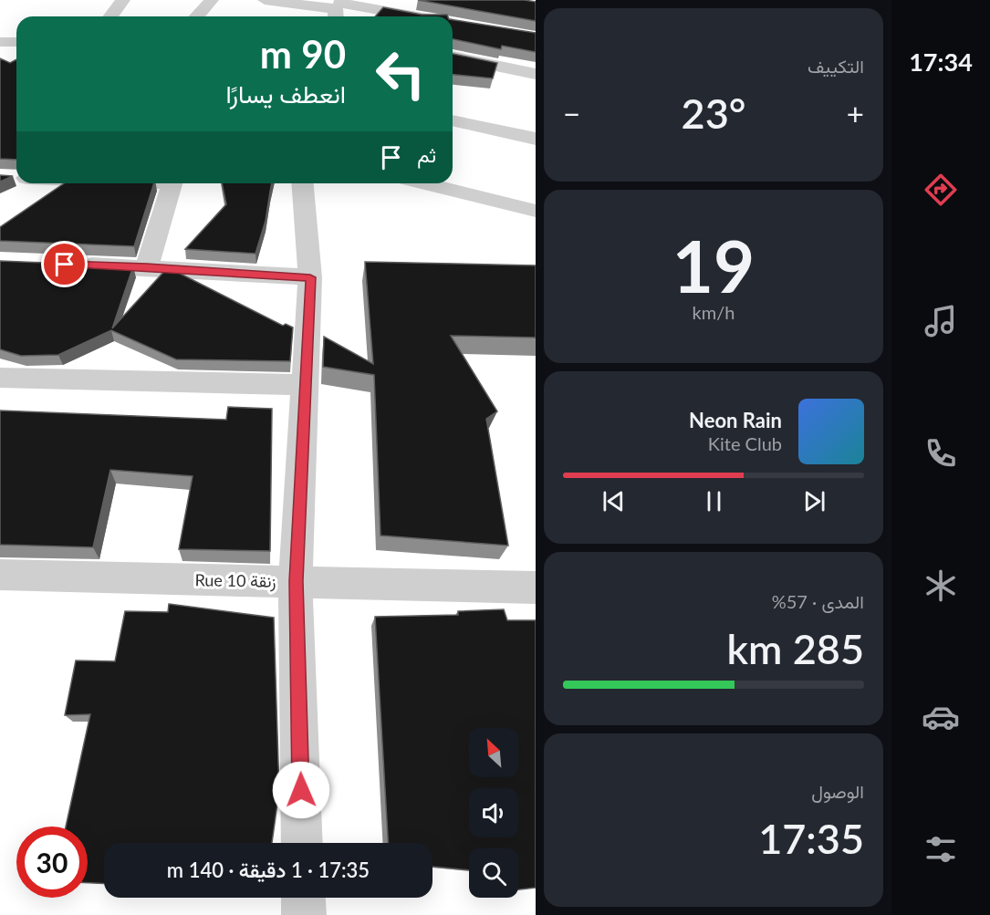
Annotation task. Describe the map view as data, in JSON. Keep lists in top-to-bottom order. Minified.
{"streets":{"street":["Rue 10 زنقة"]},"north":"top left","page":{"tabs":"17:34","tile":["التكييف",["19","km/h"],["المدى · 57%","285 km"],["الوصول","17:35"]],"turn":["90 m","انعطف يسارًا"],"heat":["−","23°","+"],"then":"ثم","song":["Neon Rain","Kite Club"],"limit":"30","trip":"17:35 · 1 دقيقة · 140 m"}}
